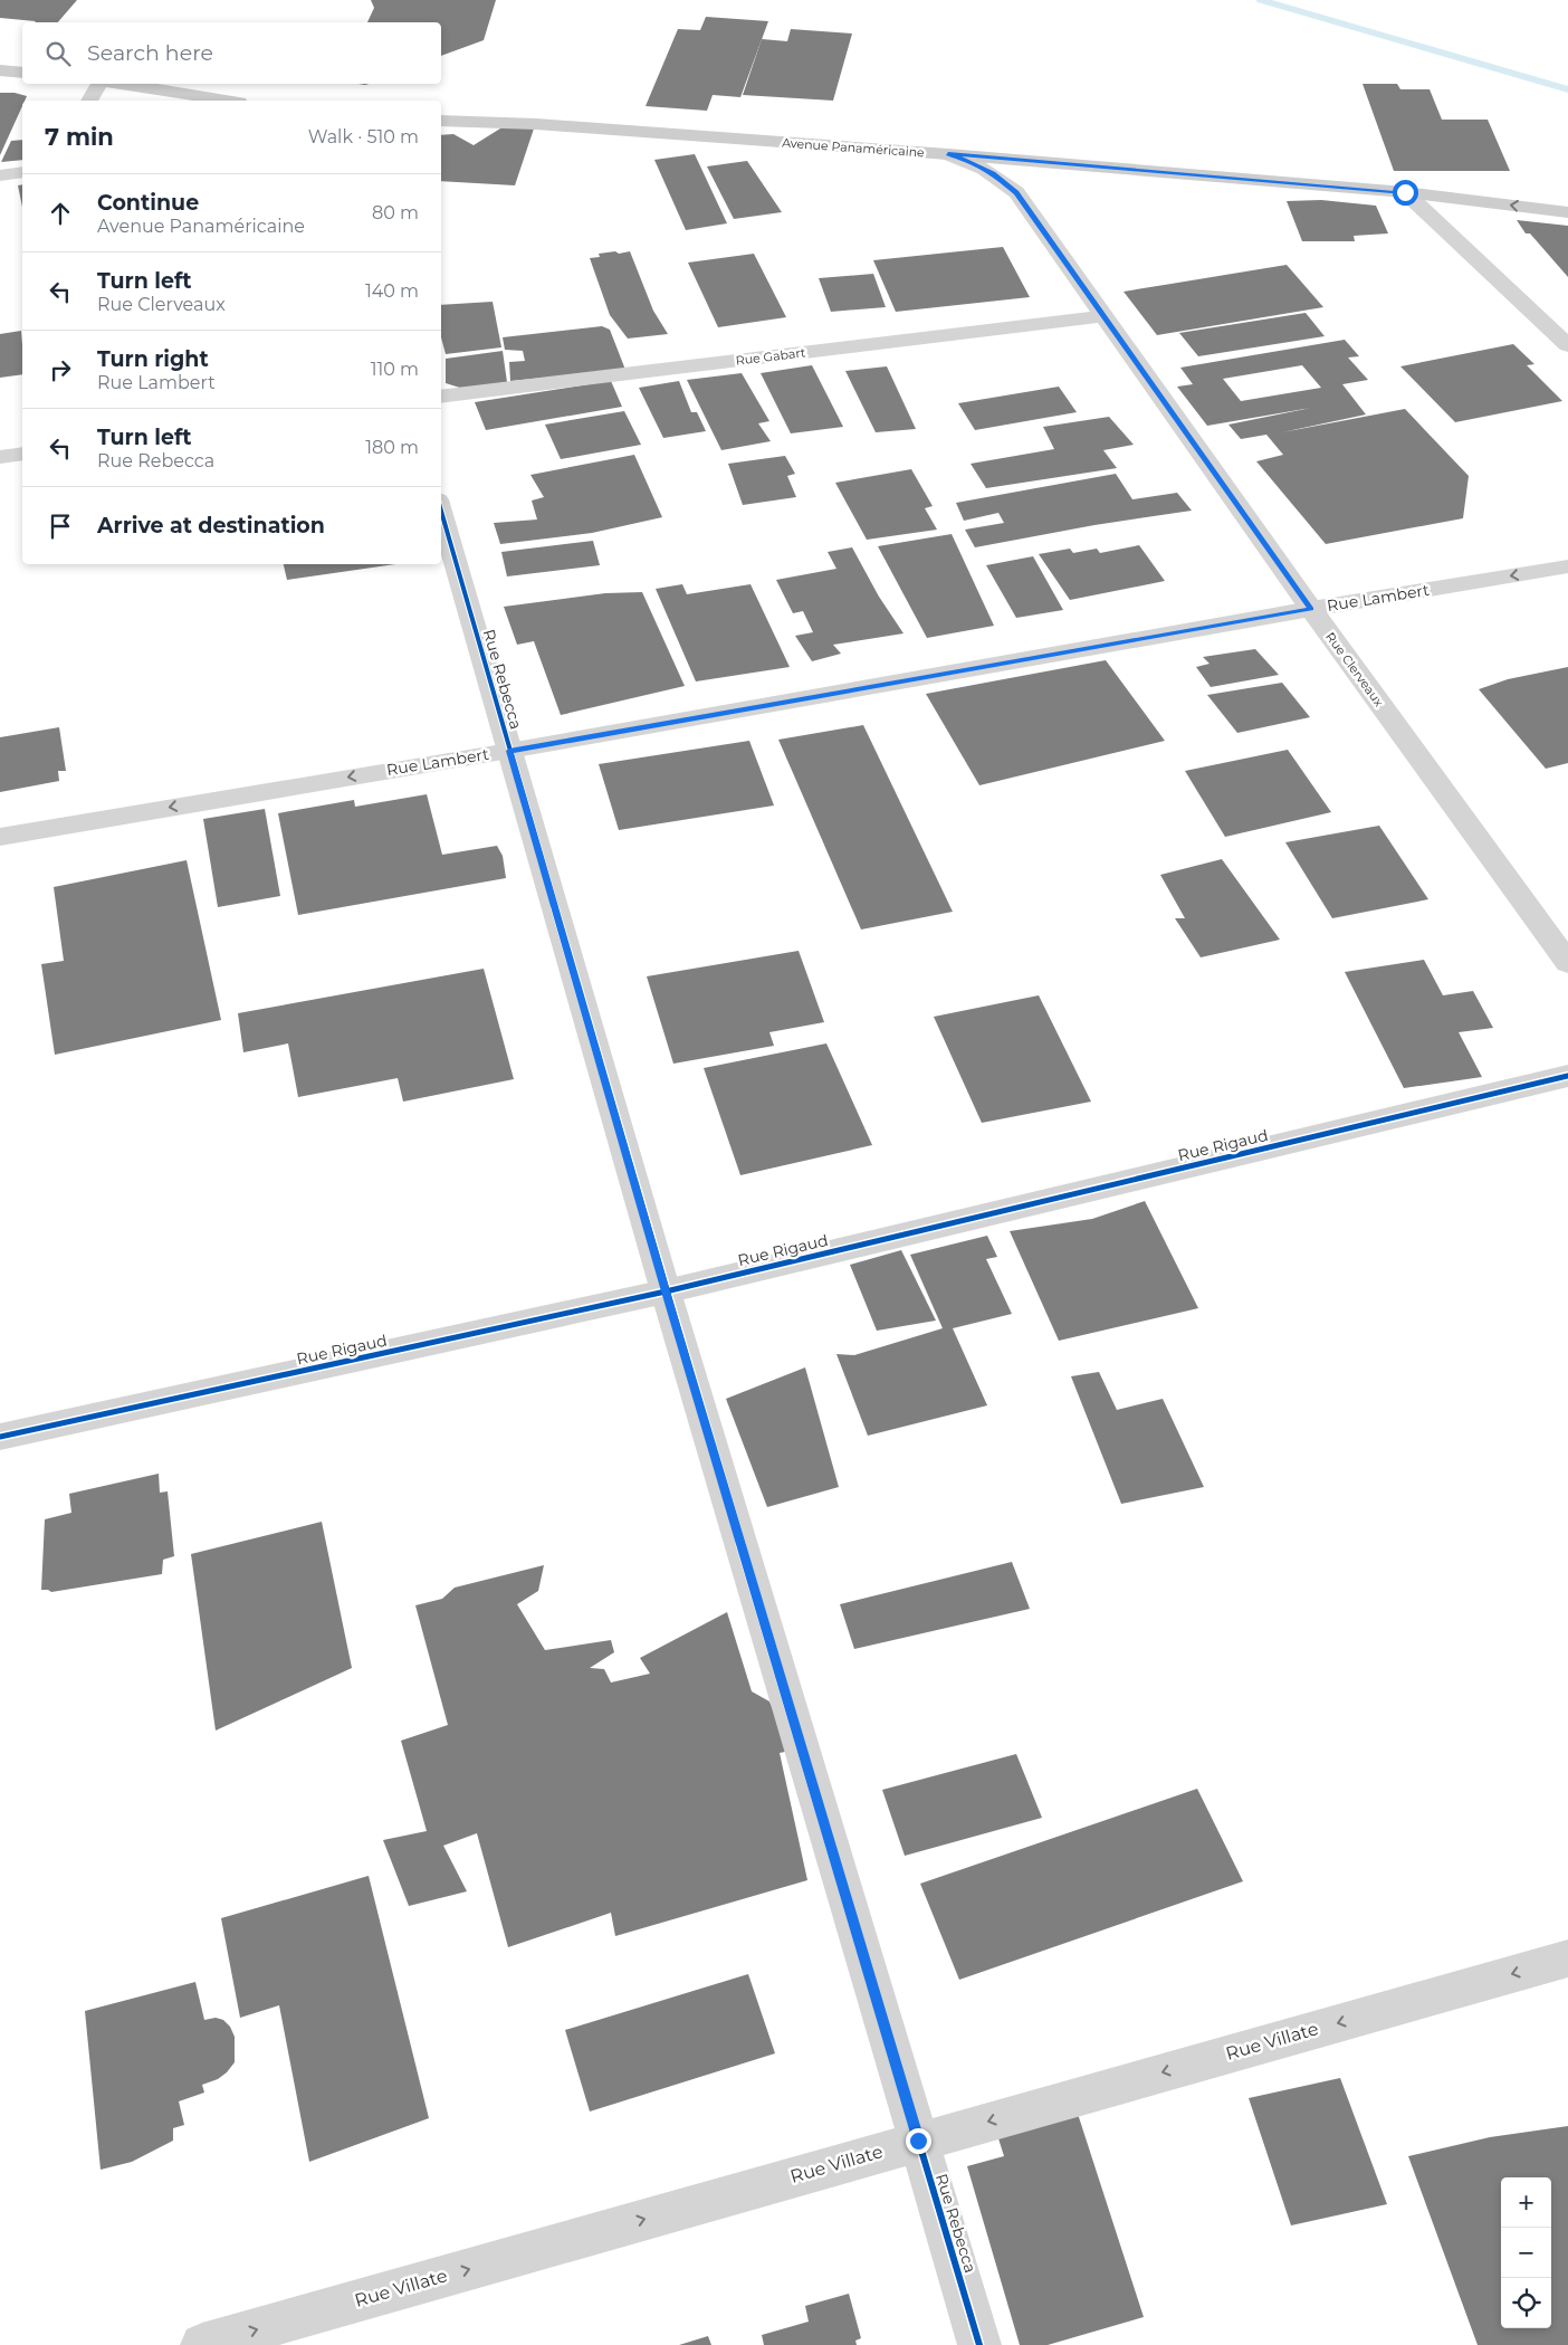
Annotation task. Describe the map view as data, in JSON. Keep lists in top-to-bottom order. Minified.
{"streets":{"main road":["Avenue Panaméricaine"],"street":["Rue Gabart","Rue Lambert","Rue Clerveaux","Rue Rebecca","Rue Rigaud","Rue Villate"]},"crossings":[["Avenue Panaméricaine","Rue Clerveaux"],["Rue Gabart","Rue Clerveaux"],["Rue Lambert","Rue Clerveaux"],["Rue Lambert","Rue Rebecca"],["Rue Rebecca","Rue Rigaud"],["Rue Rebecca","Rue Villate"]],"one_way":["Rue Lambert"],"page":{"search":"Search here","heading":["7 min","Walk · 510 m"],"list":[["Continue","Avenue Panaméricaine","80 m"],["Turn left","Rue Clerveaux","140 m"],["Turn right","Rue Lambert","110 m"],["Turn left","Rue Rebecca","180 m"],"Arrive at destination"],"map_buttons":["+","−"]}}
